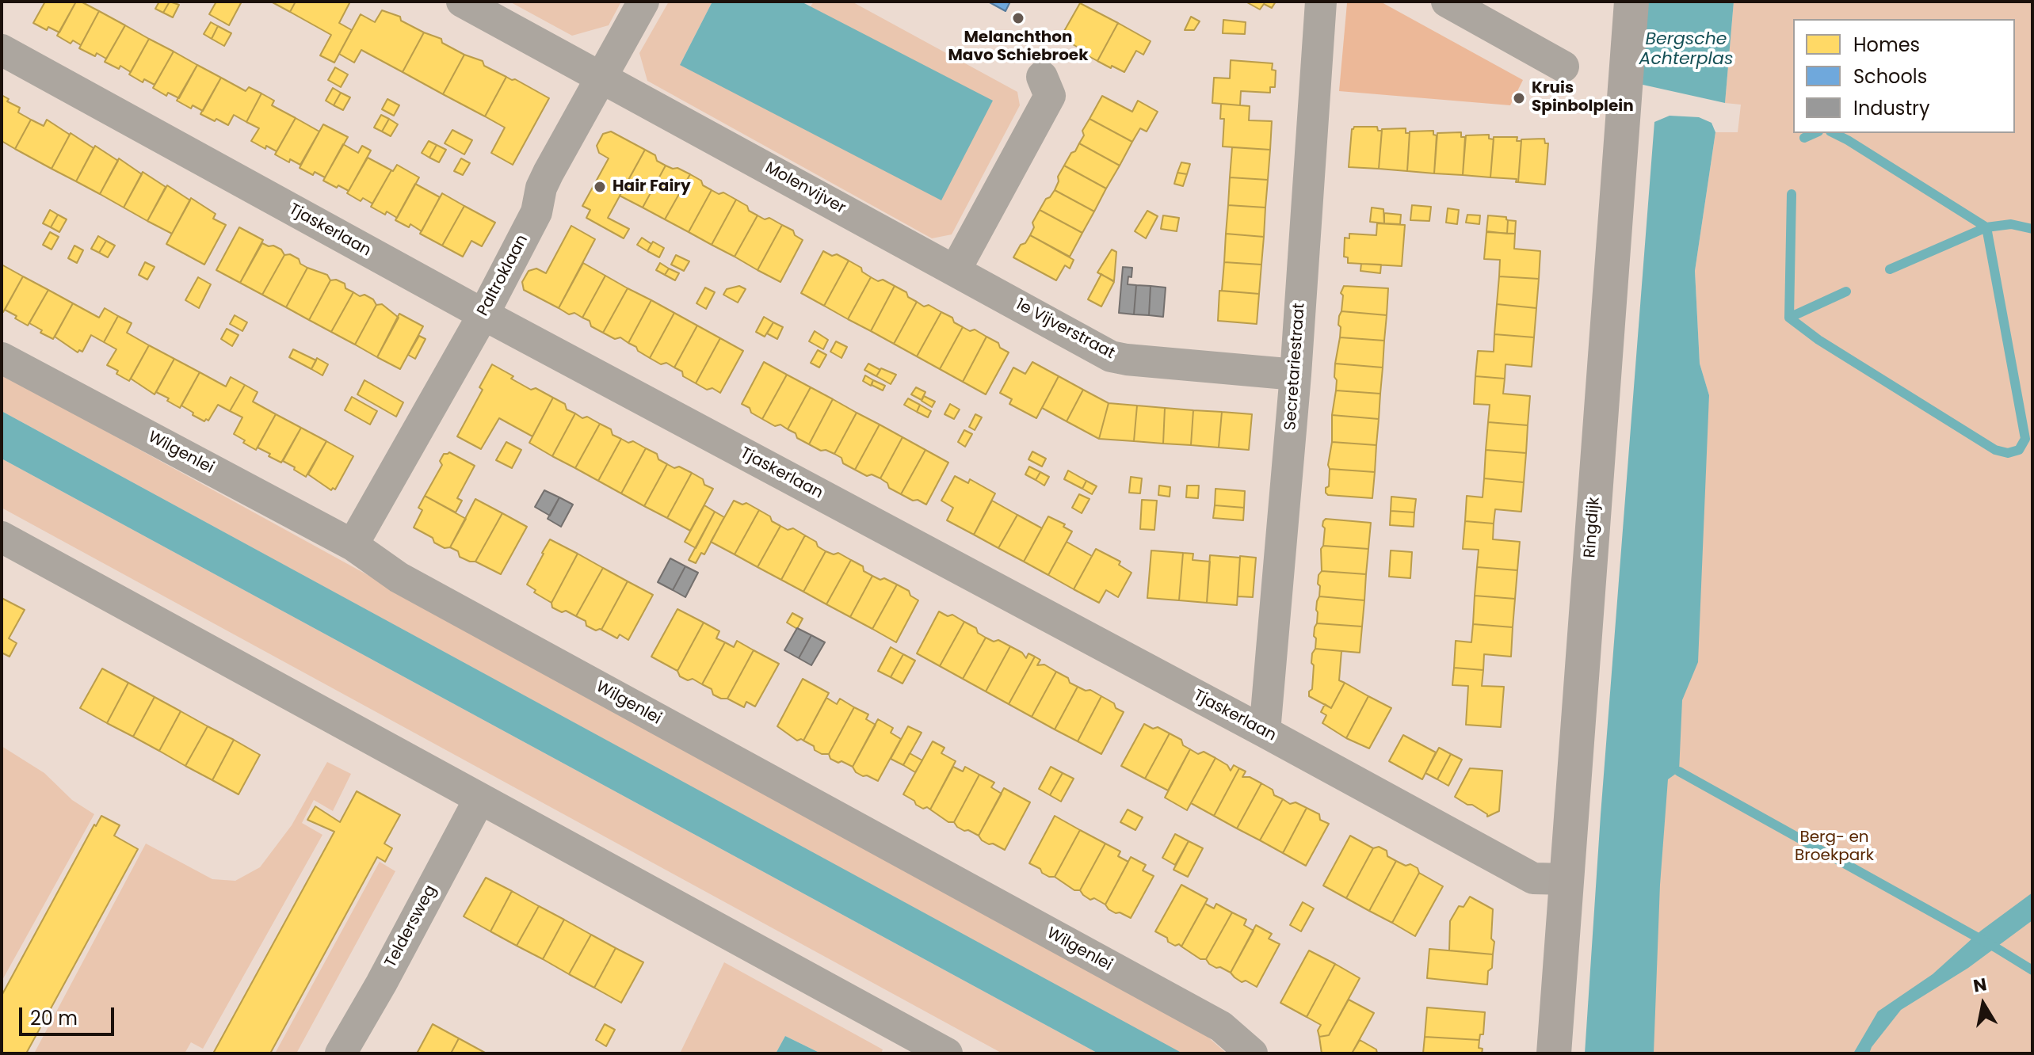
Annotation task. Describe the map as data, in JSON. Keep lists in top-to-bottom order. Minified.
{"streets":{"street":["Molenvijver","Tjaskerlaan","Paltroklaan","1e Vijverstraat","Secretariestraat","Wilgenlei","Ringdijk","Teldersweg"]},"crossings":[["Molenvijver","Paltroklaan"],["Molenvijver","1e Vijverstraat"],["Tjaskerlaan","Paltroklaan"],["Tjaskerlaan","Secretariestraat"],["Tjaskerlaan","Ringdijk"],["Paltroklaan","Wilgenlei"],["1e Vijverstraat","Secretariestraat"]],"water":["Bergsche Achterplas"],"parks":["Berg- en Broekpark"],"places":["Melanchthon Mavo Schiebroek","Kruis Spinbolplein","Hair Fairy"],"legend":["Homes","Schools","Industry"],"scale_bar":"20 m","north":"top"}
